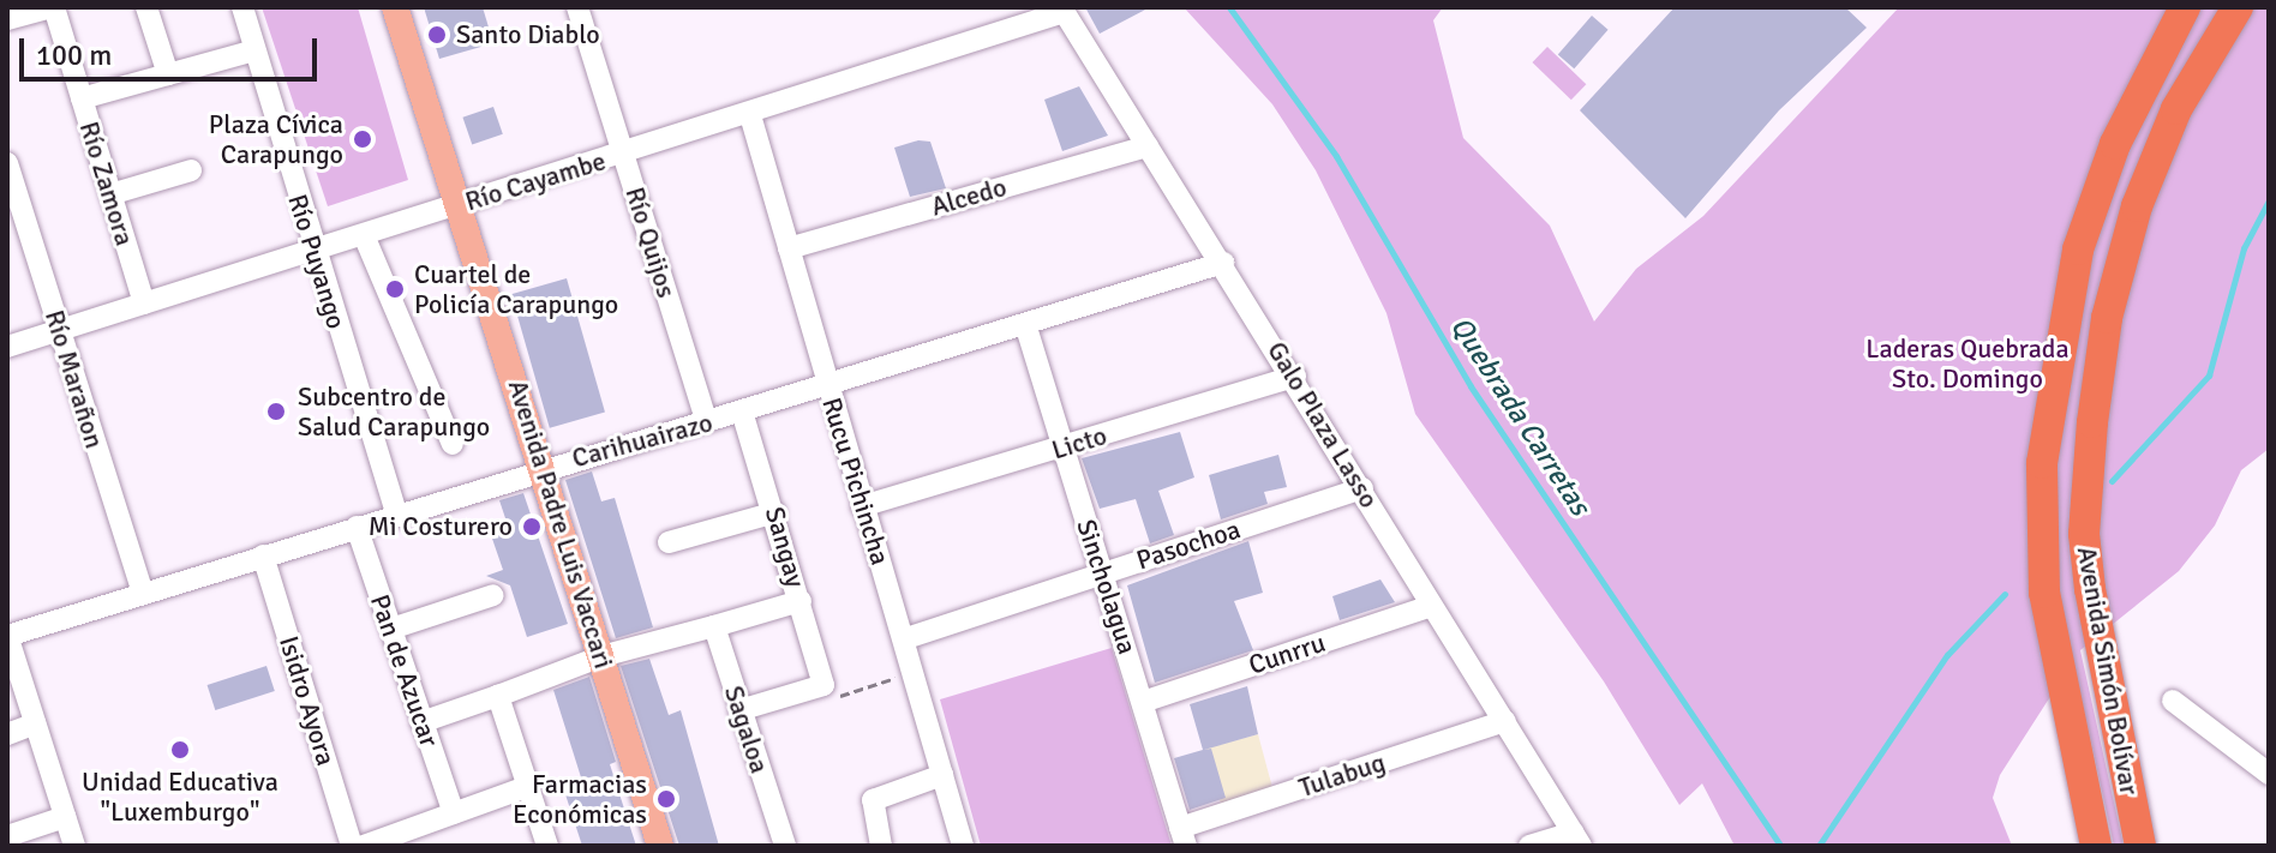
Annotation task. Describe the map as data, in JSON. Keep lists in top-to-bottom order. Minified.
{"streets":{"highway":["Avenida Simón Bolívar"],"main road":["Avenida Padre Luis Vaccari"],"street":["Río Cayambe","Río Zamora","Alcedo","Río Quijos","Río Puyango","Río Marañon","Galo Plaza Lasso","Carihuairazo","Licto","Rucu Pichincha","Pasochoa","Sangay","Sincholagua","Cunrru","Pan de Azucar","Isidro Ayora","Sagaloa","Tulabug"]},"crossings":[["Río Cayambe","Río Zamora"],["Río Cayambe","Río Quijos"],["Río Cayambe","Río Puyango"],["Río Cayambe","Río Marañon"],["Río Cayambe","Galo Plaza Lasso"],["Río Cayambe","Rucu Pichincha"],["Río Cayambe","Avenida Padre Luis Vaccari"],["Alcedo","Galo Plaza Lasso"],["Alcedo","Rucu Pichincha"],["Río Quijos","Carihuairazo"],["Río Puyango","Carihuairazo"],["Río Marañon","Carihuairazo"],["Galo Plaza Lasso","Carihuairazo"],["Galo Plaza Lasso","Licto"],["Galo Plaza Lasso","Pasochoa"],["Galo Plaza Lasso","Cunrru"],["Galo Plaza Lasso","Tulabug"],["Carihuairazo","Rucu Pichincha"],["Carihuairazo","Avenida Padre Luis Vaccari"],["Carihuairazo","Sangay"],["Carihuairazo","Sincholagua"],["Carihuairazo","Pan de Azucar"],["Carihuairazo","Isidro Ayora"],["Licto","Rucu Pichincha"],["Licto","Sincholagua"],["Rucu Pichincha","Pasochoa"],["Pasochoa","Sincholagua"],["Sincholagua","Cunrru"],["Sincholagua","Tulabug"]],"water":["Quebrada Carretas"],"parks":["Laderas Quebrada Sto. Domingo"],"places":["Santo Diablo","Plaza Cívica Carapungo","Cuartel de Policía Carapungo","Subcentro de Salud Carapungo","Mi Costurero","Unidad Educativa \"Luxemburgo\"","Farmacias Económicas"],"scale_bar":"100 m"}
